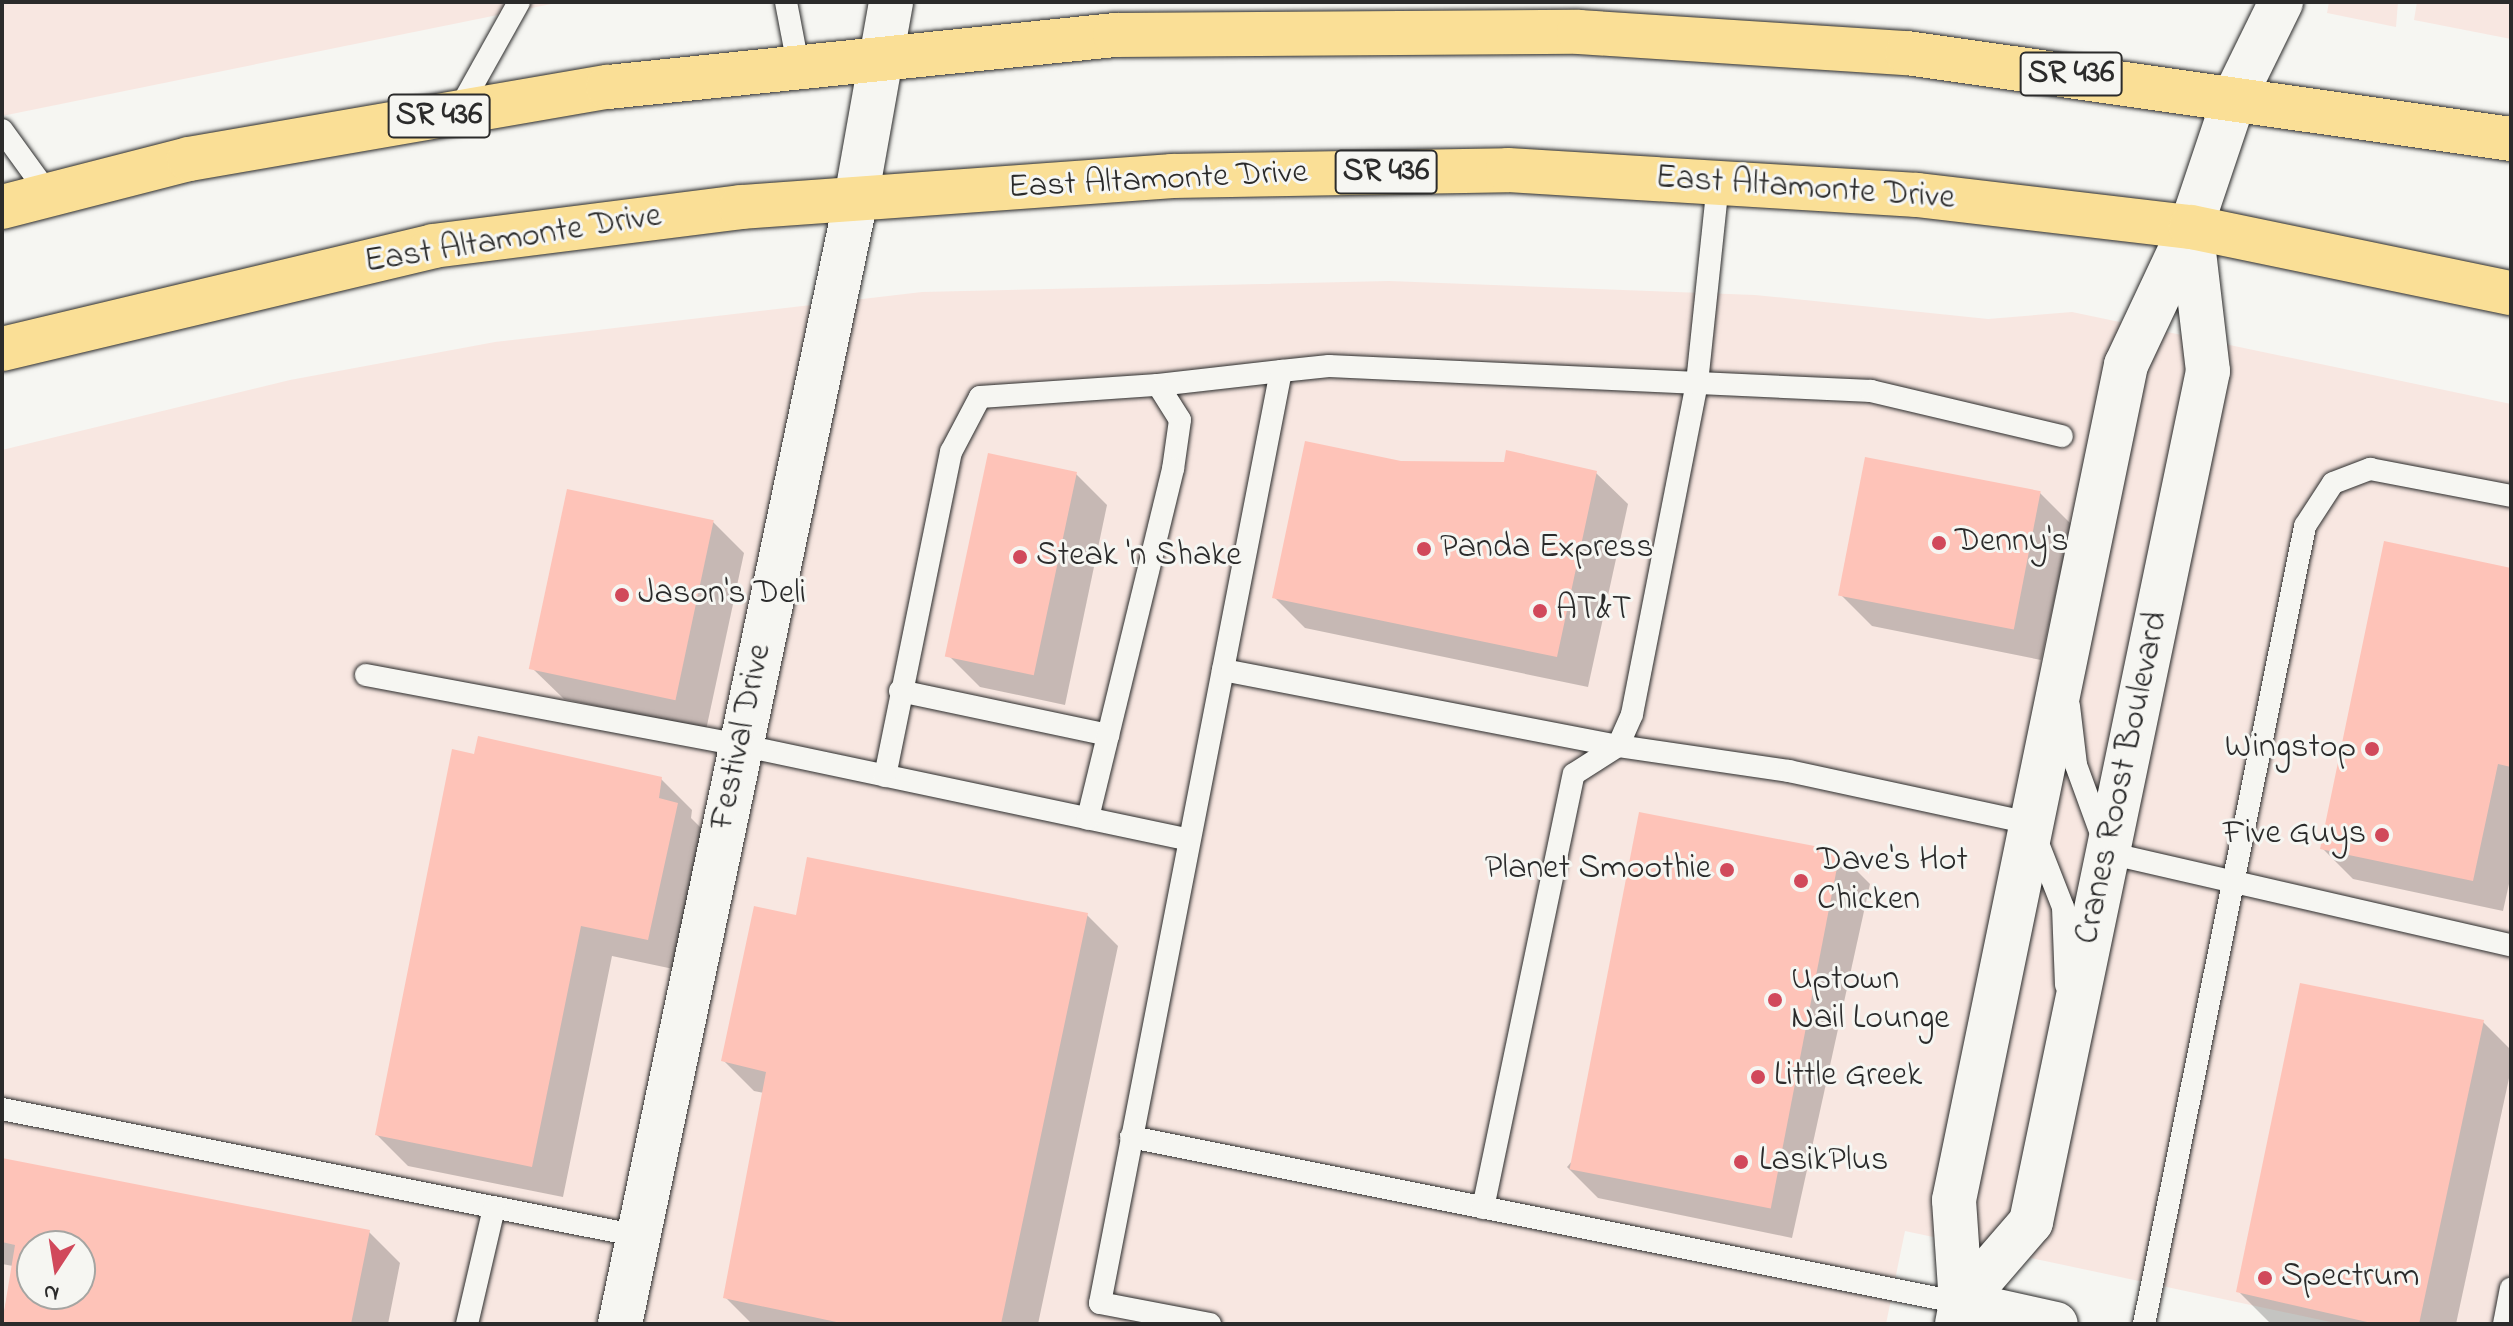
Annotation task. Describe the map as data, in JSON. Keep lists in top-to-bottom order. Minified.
{"streets":{"main road":["SR 436","East Altamonte Drive"],"street":["Festival Drive","Cranes Roost Boulevard"]},"crossings":[["SR 436","Festival Drive"],["SR 436","Cranes Roost Boulevard"],["East Altamonte Drive","Festival Drive"],["East Altamonte Drive","Cranes Roost Boulevard"]],"places":["Denny's","Panda Express","Steak 'n Shake","Jason's Deli","AT&T","Wingstop","Five Guys","Planet Smoothie","Dave's Hot Chicken","Uptown Nail Lounge","Little Greek","LasikPlus","Spectrum"],"north":"bottom"}
